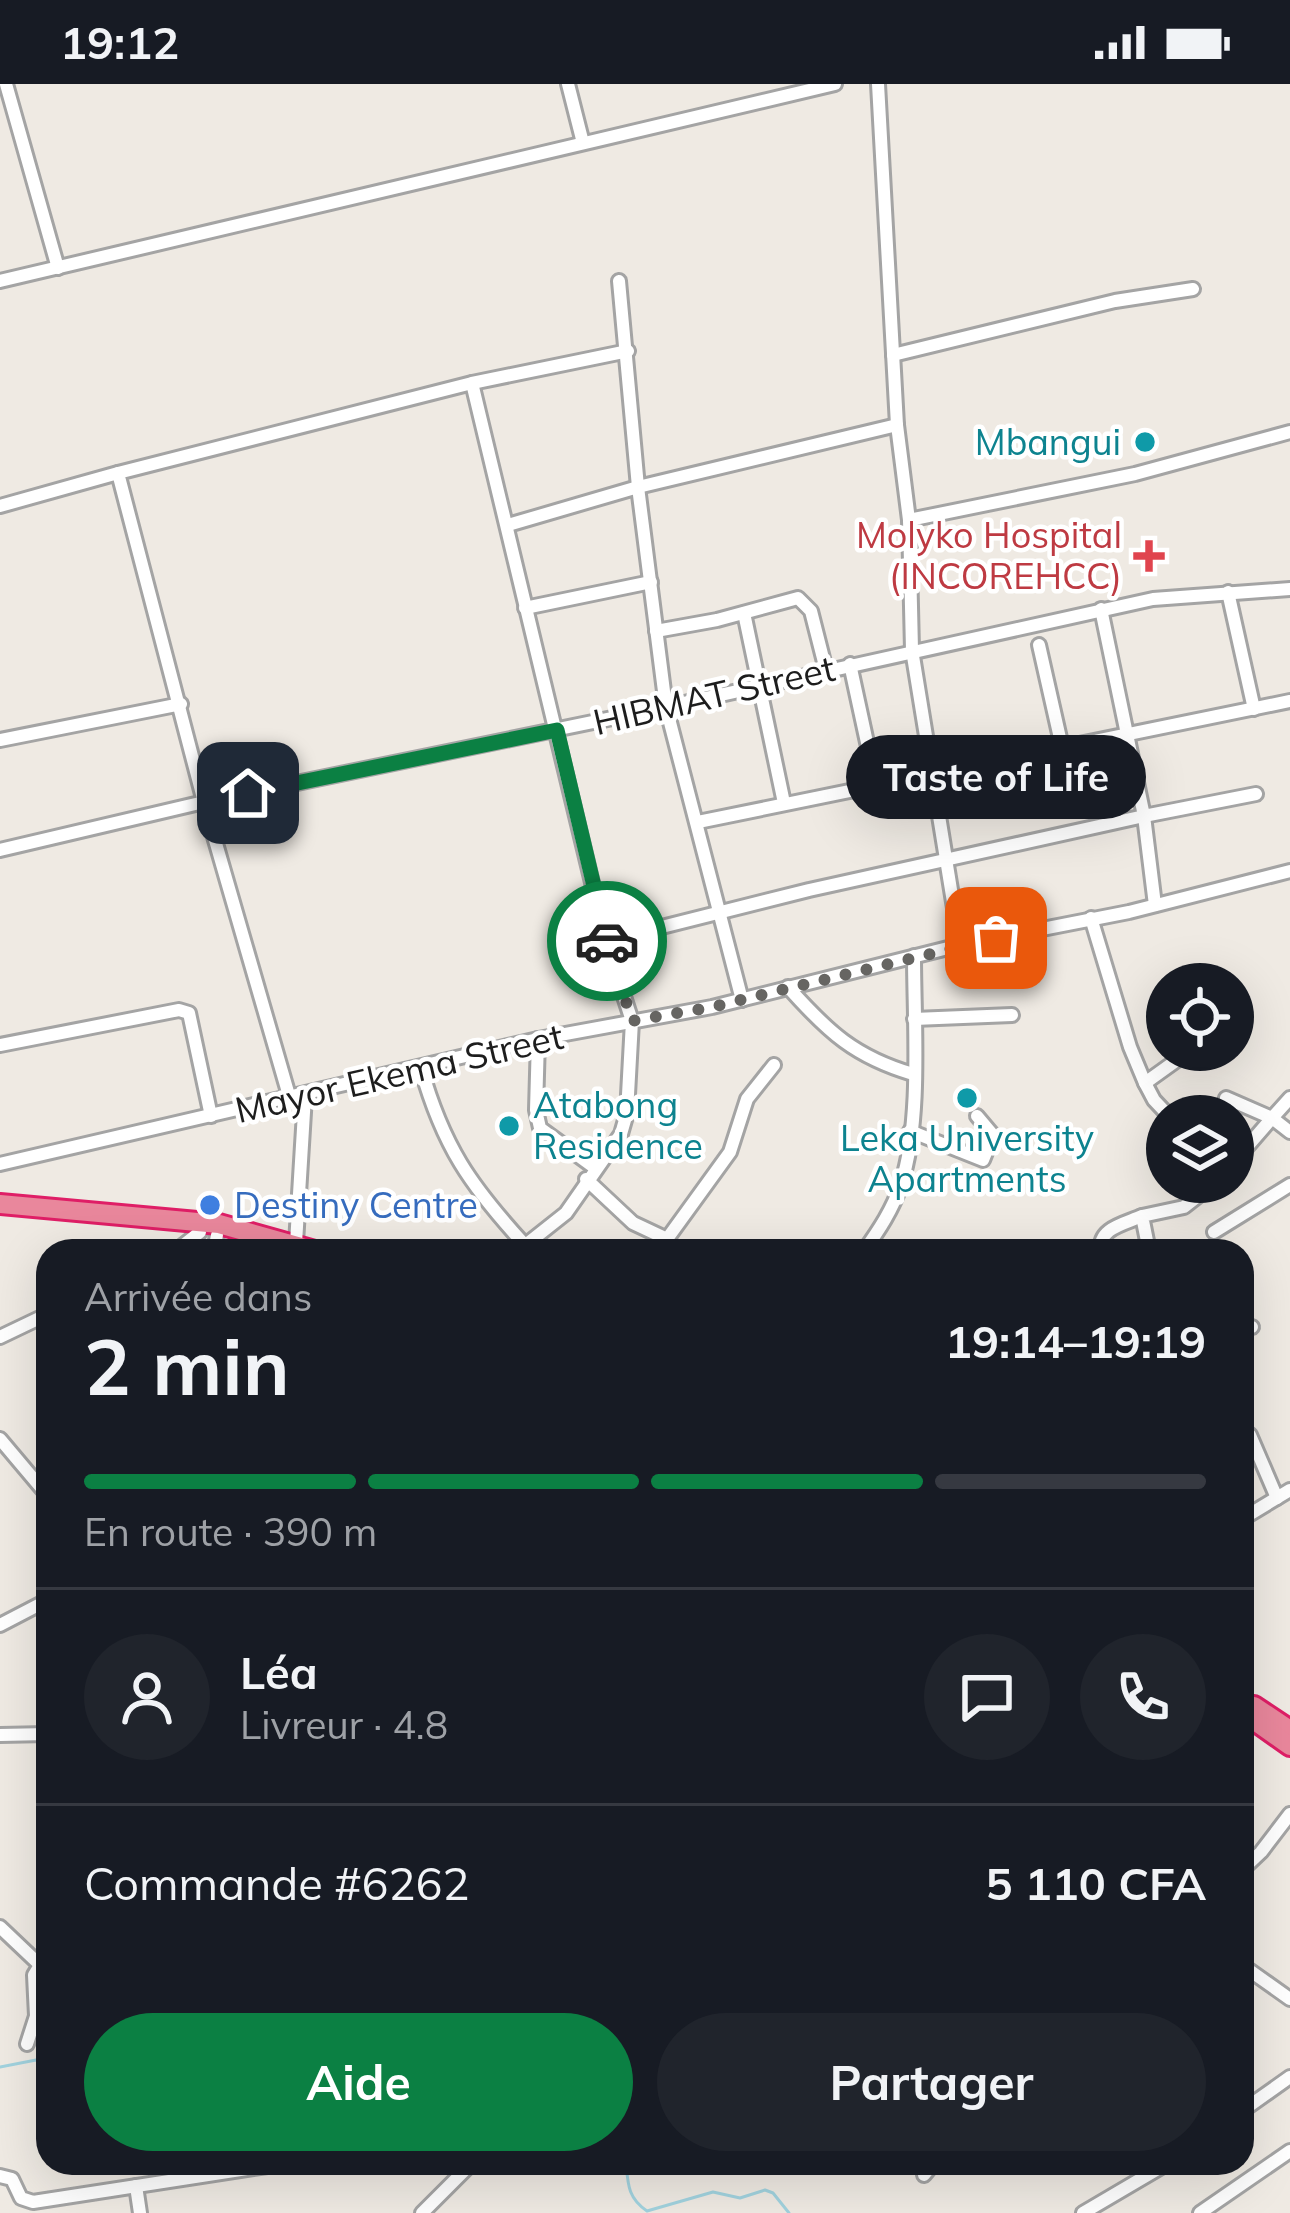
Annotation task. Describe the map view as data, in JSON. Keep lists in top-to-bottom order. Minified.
{"streets":{"street":["HIBMAT Street","Mayor Ekema Street"]},"places":{"other":["Mbangui","Taste of Life","Leka University Apartments","Atabong Residence","Destiny Centre"],"health":["Molyko Hospital (INCOREHCC)"]},"page":{"status":"19:12","bubble":"Taste of Life","heading":["2 min","Arrivée dans","19:14–19:19"],"panel":["Léa","Livreur · 4.8","Commande #6262","5 110 CFA"],"bar":"En route · 390 m","buttons":["Aide","Partager"]}}
